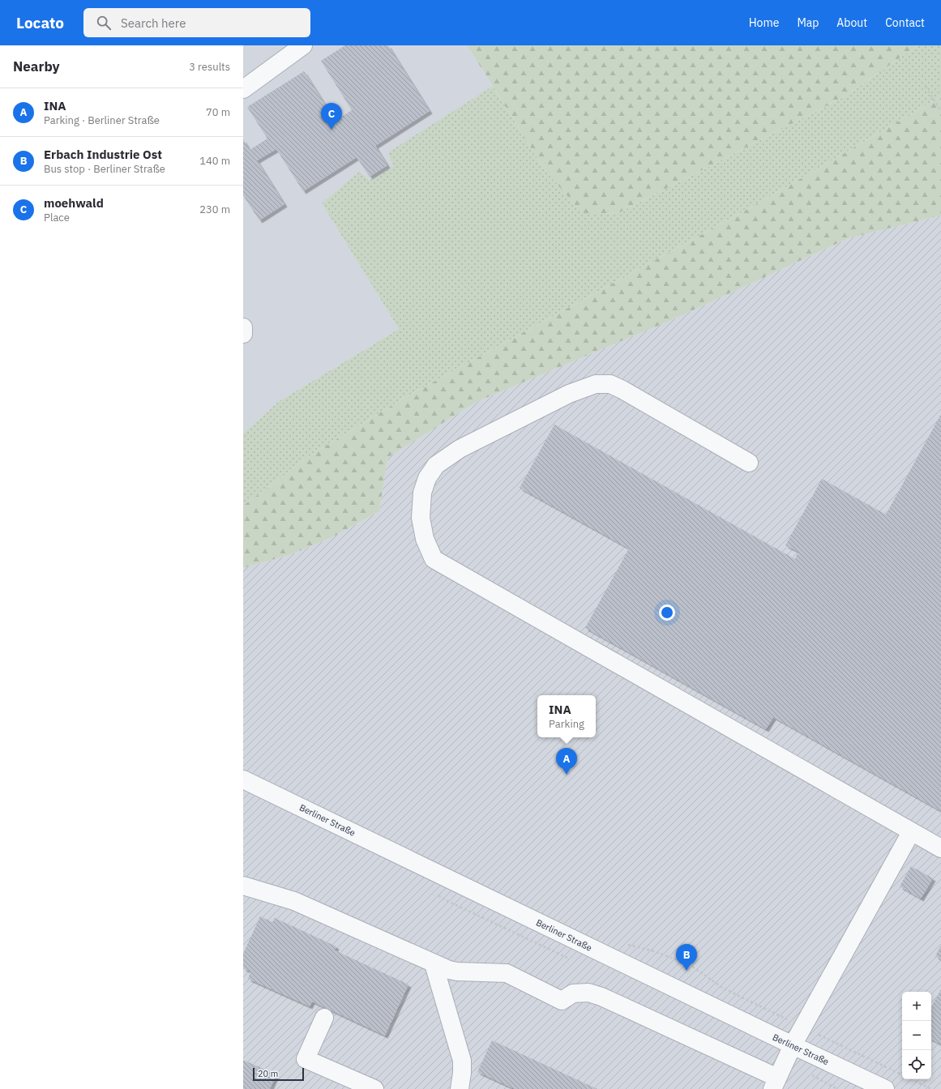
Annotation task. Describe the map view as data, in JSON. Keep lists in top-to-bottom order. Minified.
{"streets":{"street":["Berliner Straße"]},"scale_bar":"20 m","page":{"header":"Locato","search":"Search here","nav":["Home","Map","About","Contact"],"heading":["Nearby","3 results"],"list":[{"mark":"A","name":"INA","note":"Parking · Berliner Straße","value":"70 m"},{"mark":"B","name":"Erbach Industrie Ost","note":"Bus stop · Berliner Straße","value":"140 m"},{"mark":"C","name":"moehwald","note":"Place","value":"230 m"}],"pins":["C","A","B"],"popup":["INA","Parking"],"map_buttons":["+","−"],"scale":"20 m"}}
